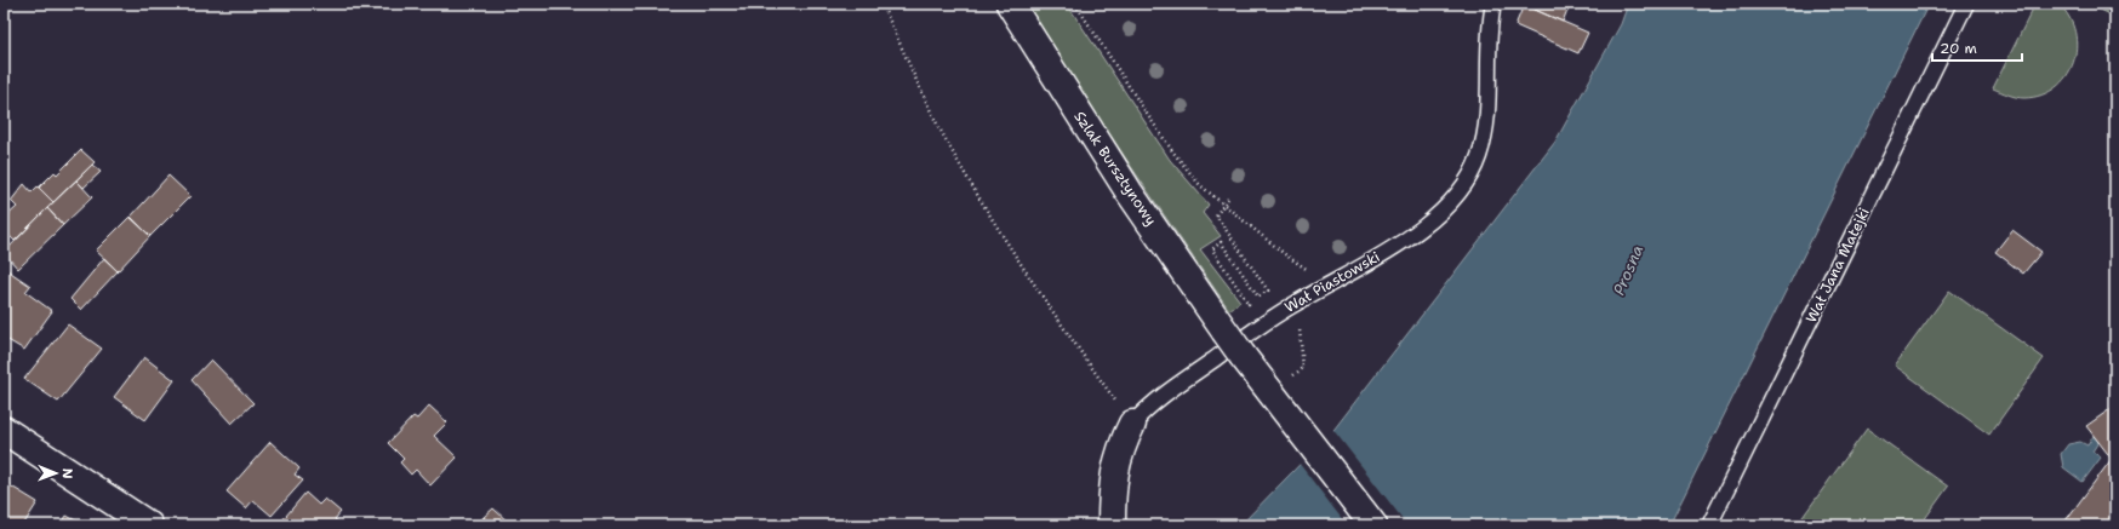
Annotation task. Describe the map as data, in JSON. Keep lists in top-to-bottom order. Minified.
{"streets":{"main road":["Szlak Bursztynowy","Wał Piastowski"],"lane":["Wał Jana Matejki"]},"water":["Prosna"],"scale_bar":"20 m","north":"right"}
